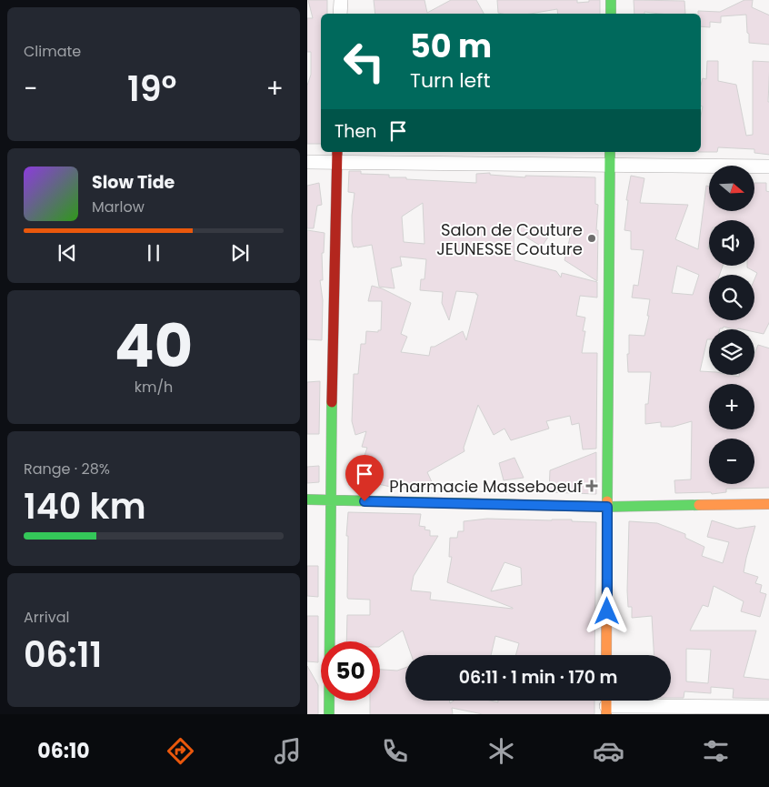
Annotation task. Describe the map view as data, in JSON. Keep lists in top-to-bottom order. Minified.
{"places":{"other":["Salon de Couture JEUNESSE Couture"],"health":["Pharmacie Masseboeuf"]},"north":"right","page":{"tile":["Climate",["40","km/h"],["Range · 28%","140 km"],["Arrival","06:11"]],"turn":["50 m","Turn left"],"heat":["−","19°","+"],"then":"Then","map_buttons":["+","−"],"song":["Slow Tide","Marlow"],"limit":"50","trip":"06:11 · 1 min · 170 m","tabs":"06:10"}}
